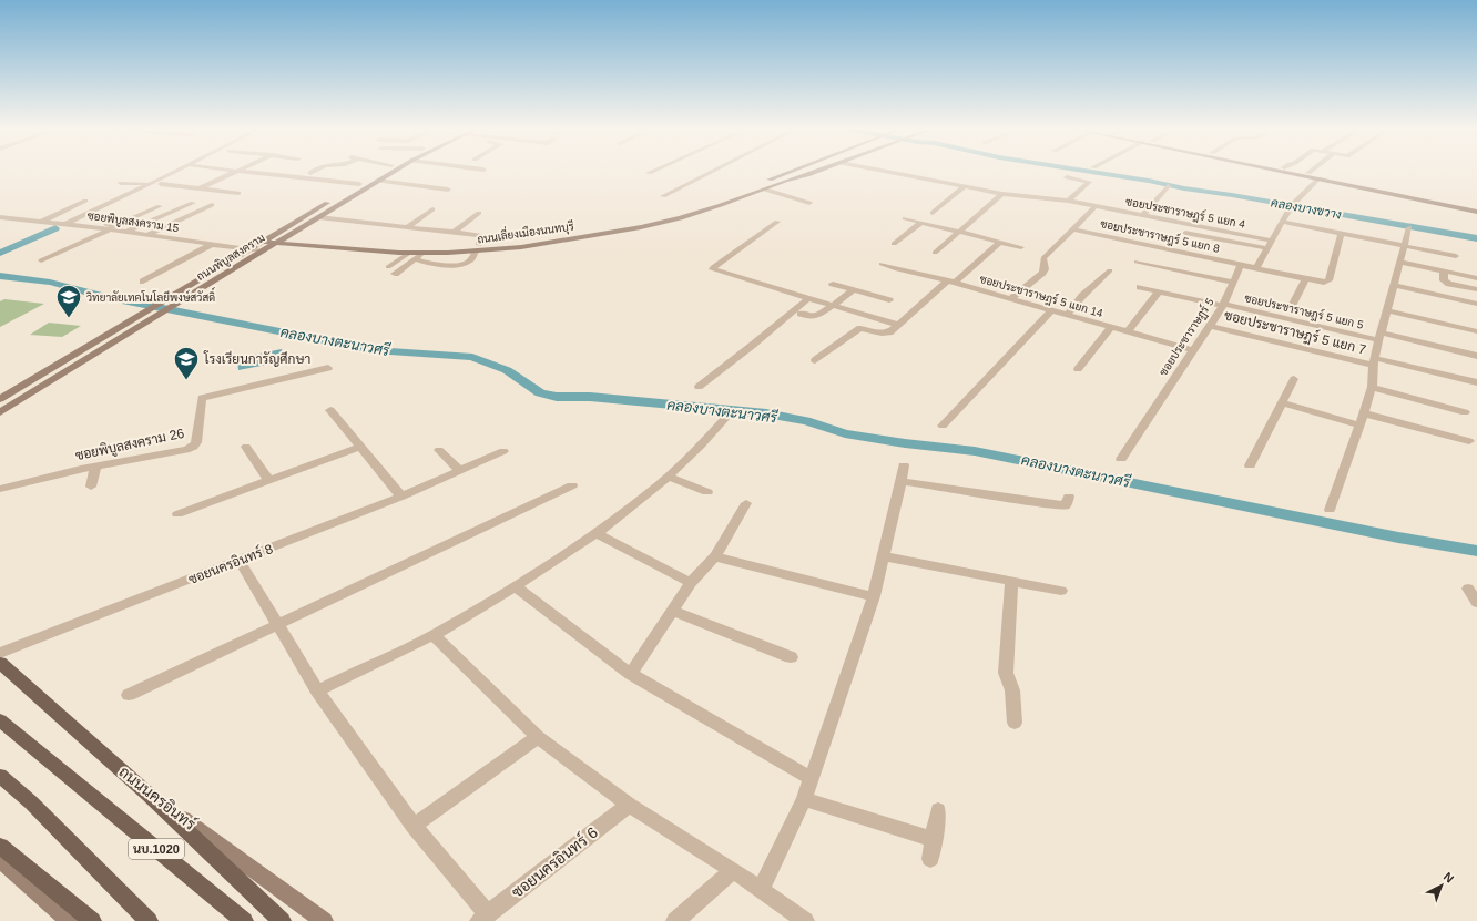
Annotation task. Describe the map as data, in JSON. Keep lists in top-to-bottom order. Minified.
{"streets":{"main road":["ถนนเลี่ยงเมืองนนทบุรี","ถนนพิบูลสงคราม","ถนนนครอินทร์","นบ.1020"],"street":["ซอยประชาราษฎร์ 5 แยก 4","ซอยพิบูลสงคราม 15","ซอยประชาราษฎร์ 5 แยก 8","ซอยประชาราษฎร์ 5 แยก 14","ซอยประชาราษฎร์ 5 แยก 5","ซอยประชาราษฎร์ 5 แยก 7","ซอยประชาราษฏร์ 5","ซอยพิบูลสงคราม 26","ซอยนครอินทร์ 8","ซอยนครอินทร์ 6"]},"crossings":[["ซอยพิบูลสงคราม 15","ถนนพิบูลสงคราม"],["ถนนเลี่ยงเมืองนนทบุรี","ถนนพิบูลสงคราม"],["ซอยประชาราษฎร์ 5 แยก 8","ซอยประชาราษฏร์ 5"],["ซอยประชาราษฎร์ 5 แยก 14","ซอยประชาราษฏร์ 5"],["ซอยประชาราษฎร์ 5 แยก 5","ซอยประชาราษฏร์ 5"],["ซอยประชาราษฎร์ 5 แยก 7","ซอยประชาราษฏร์ 5"]],"water":["คลองบางขวาง","คลองบางตะนาวศรี"],"places":{"school or university":["วิทยาลัยเทคโนโลยีพงษ์สวัสดิ์","โรงเรียนการัญศึกษา"]},"north":"top right"}
